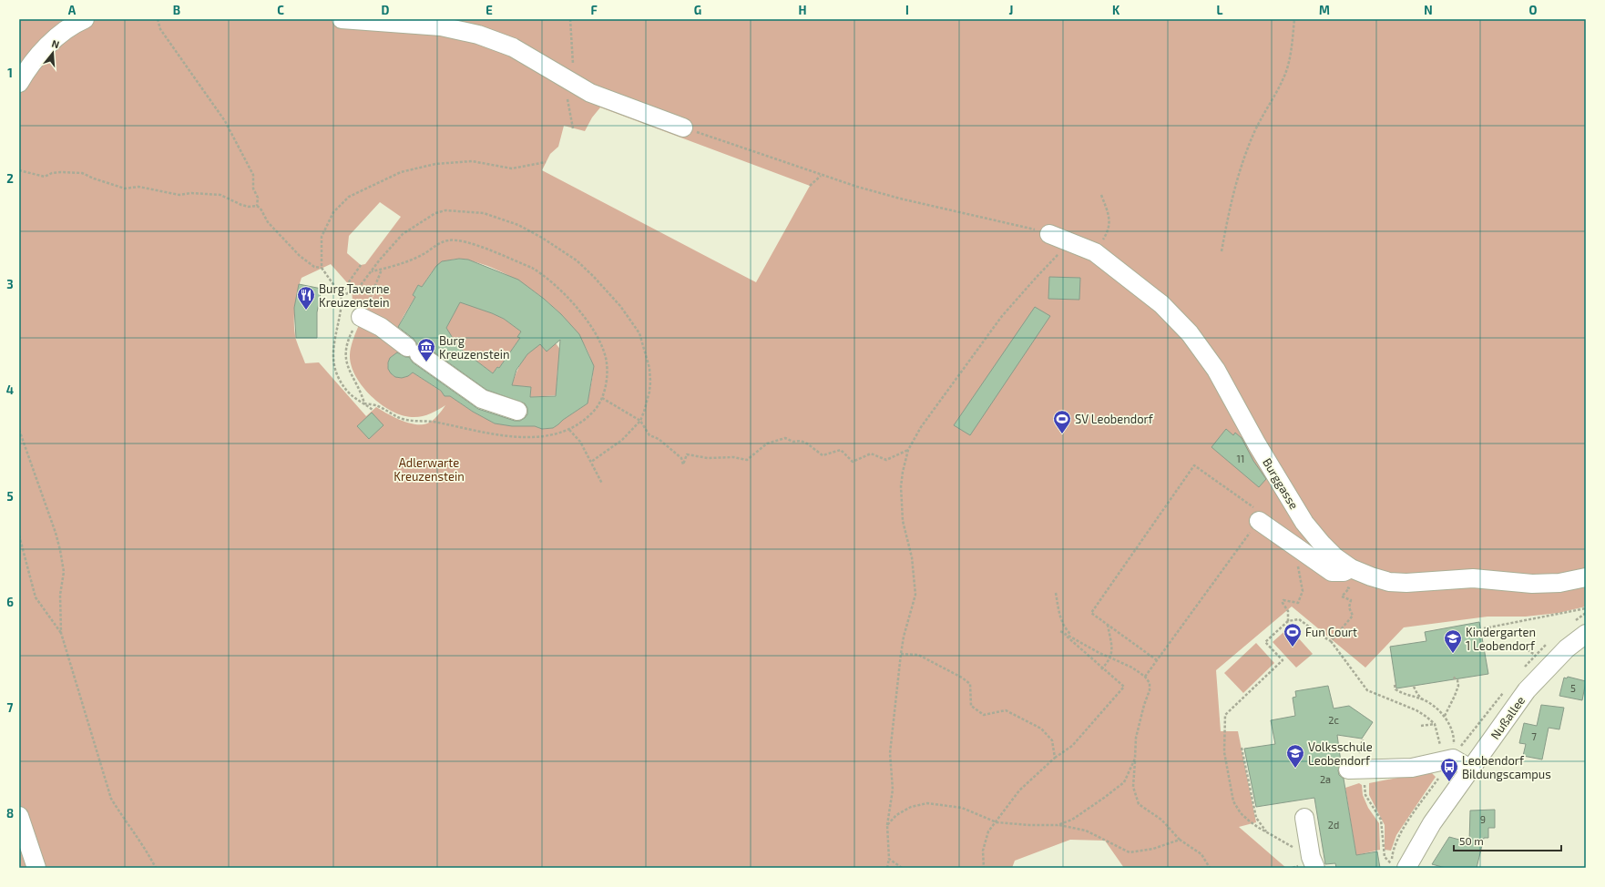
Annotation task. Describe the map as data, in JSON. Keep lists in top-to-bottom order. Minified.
{"streets":{"street":["Burggasse","Nußallee"]},"parks":["Adlerwarte Kreuzenstein"],"places":{"restaurant":["Burg Taverne Kreuzenstein"],"museum":["Burg Kreuzenstein"],"sports":["SV Leobendorf","Fun Court"],"school or university":["Kindergarten 1 Leobendorf","Volksschule Leobendorf"],"bus stop":["Leobendorf Bildungscampus"]},"house_numbers":["11","5","2c","7","2a","9","2d"],"scale_bar":"50 m","north":"top","grid":{"columns":["A","B","C","D","E","F","G","H","I","J","K","L","M","N","O"],"rows":["1","2","3","4","5","6","7","8"]}}
